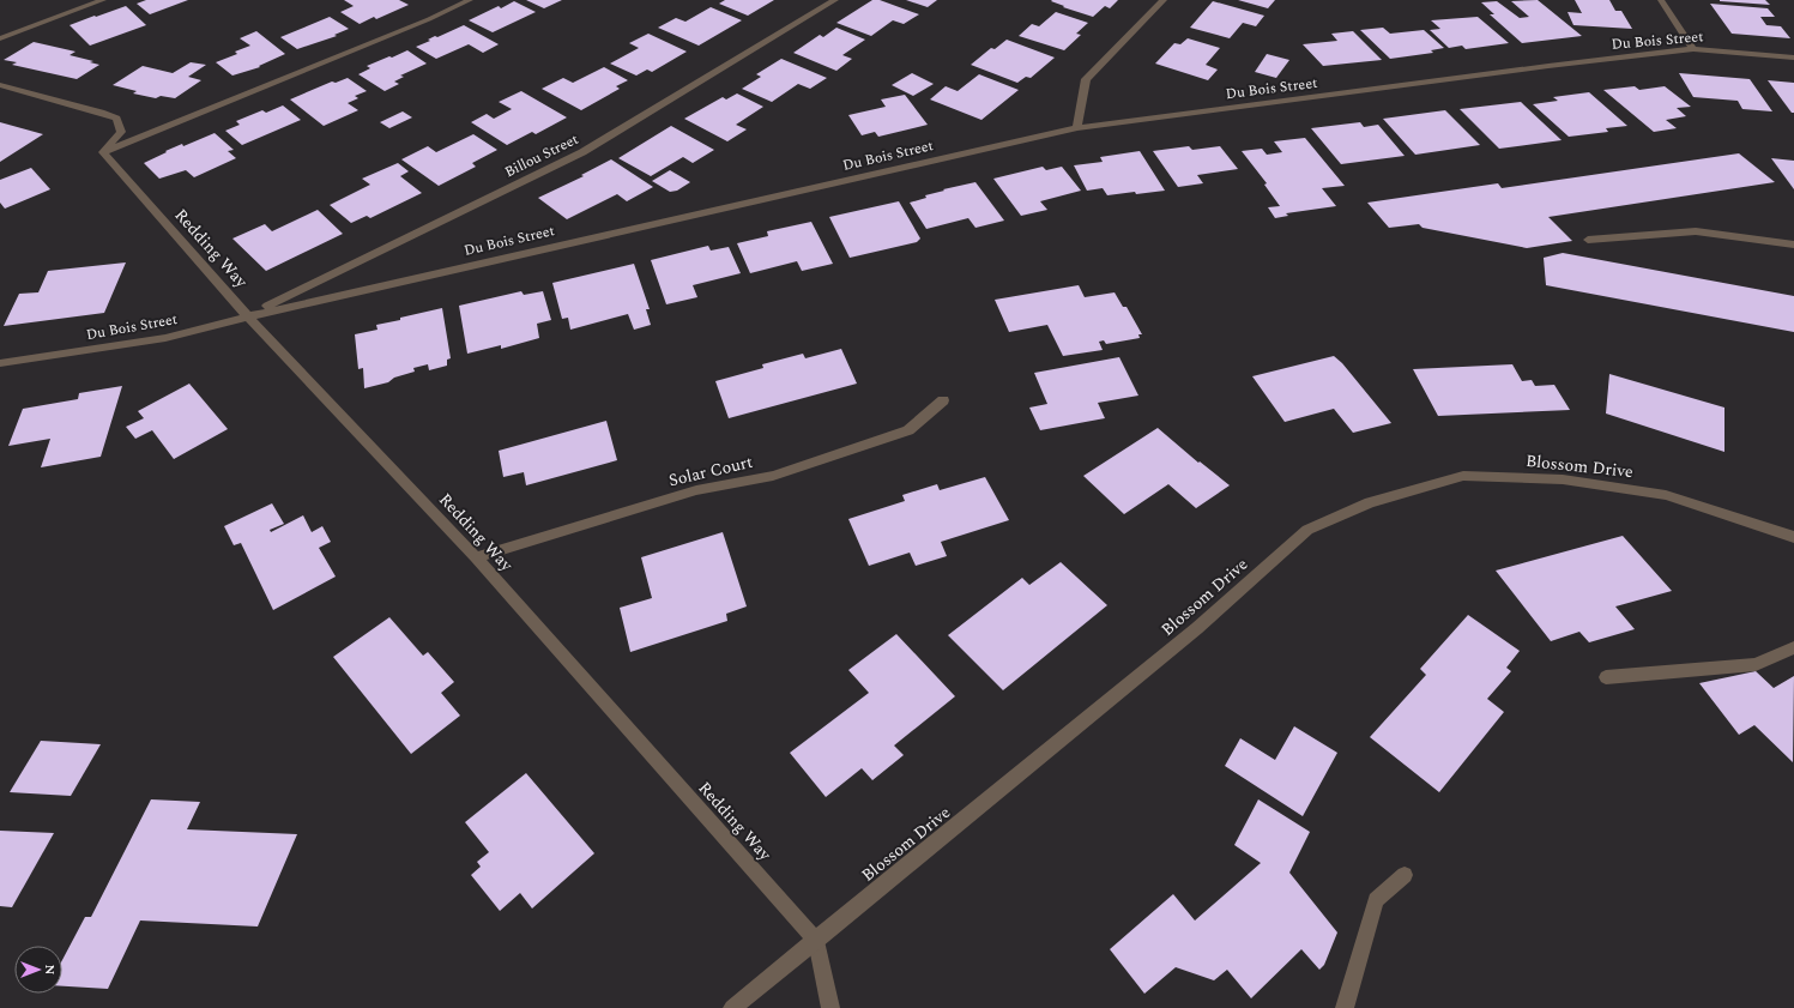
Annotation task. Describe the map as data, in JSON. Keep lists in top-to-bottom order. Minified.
{"streets":{"street":["Du Bois Street","Billou Street","Redding Way","Blossom Drive","Solar Court"]},"crossings":[["Du Bois Street","Billou Street"],["Du Bois Street","Redding Way"],["Billou Street","Redding Way"],["Redding Way","Blossom Drive"],["Redding Way","Solar Court"]],"north":"right"}
